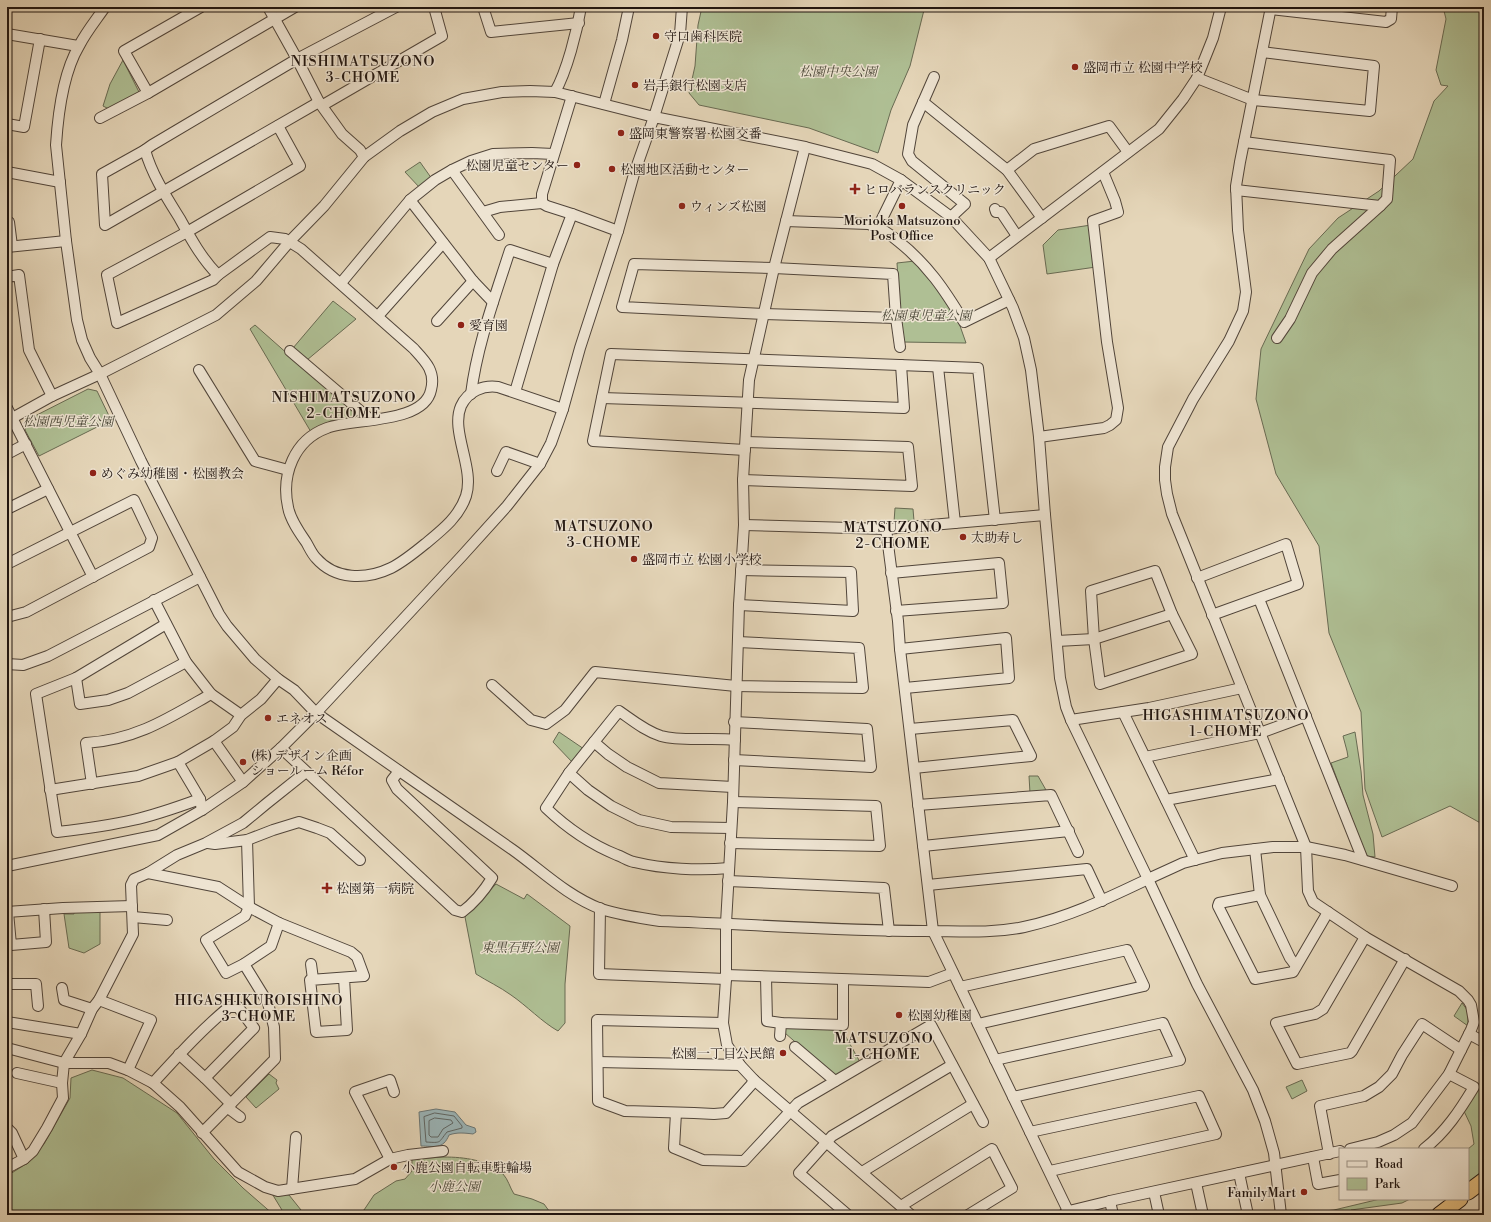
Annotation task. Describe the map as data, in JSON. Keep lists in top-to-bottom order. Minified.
{"districts":["NISHIMATSUZONO 3-CHOME","NISHIMATSUZONO 2-CHOME","MATSUZONO 3-CHOME","MATSUZONO 2-CHOME","HIGASHIMATSUZONO 1-CHOME","HIGASHIKUROISHINO 3-CHOME","MATSUZONO 1-CHOME"],"parks":["松園中央公園","松園東児童公園","松園西児童公園","東黒石野公園","小鹿公園"],"places":{"other":["守口歯科医院","盛岡市立 松園中学校","岩手銀行松園支店","盛岡東警察署 松園交番","松園児童センター","松園地区活動センター","ウィンズ松園","Morioka Matsuzono Post Office","愛育園","めぐみ幼稚園・松園教会","太助寿し","盛岡市立 松園小学校","エネオス","(株) デザイン企画 ショールーム Réfor","松園幼稚園","松園一丁目公民館","小鹿公園自転車駐輪場","FamilyMart"],"health":["ヒロバランスクリニック","松園第一病院"]},"legend":["Road","Park"]}
